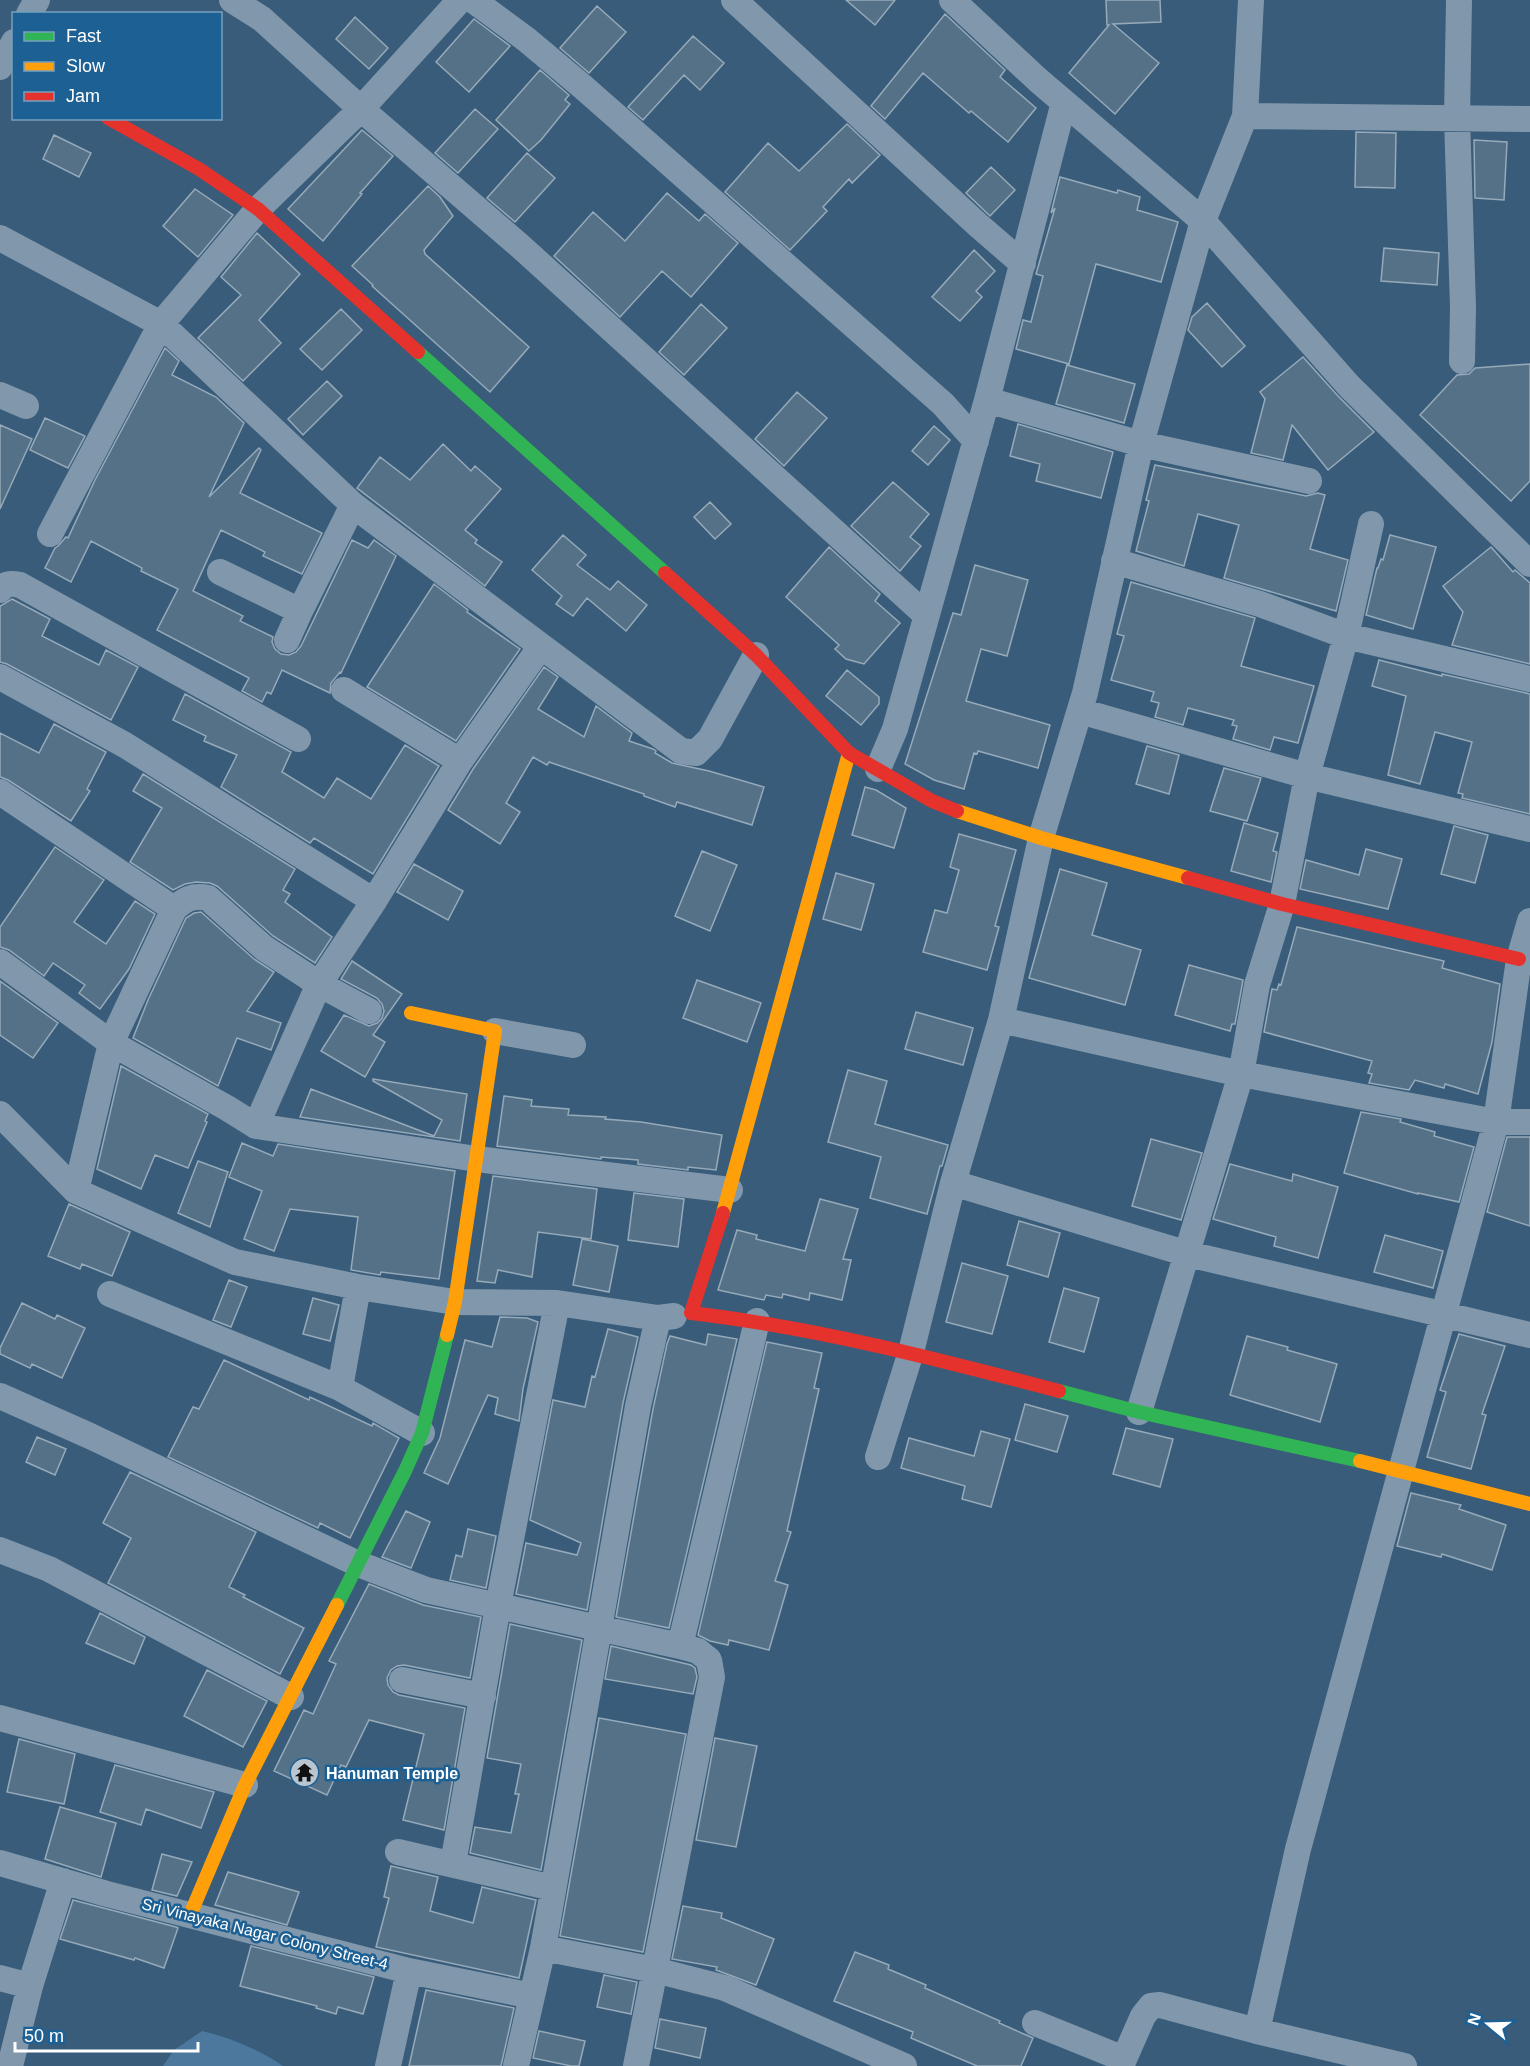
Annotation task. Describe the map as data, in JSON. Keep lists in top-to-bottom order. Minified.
{"streets":{"street":["Sri Vinayaka Nagar Colony Street-4"]},"places":{"temple":["Hanuman Temple"]},"legend":["Fast","Slow","Jam"],"scale_bar":"50 m","north":"left"}
